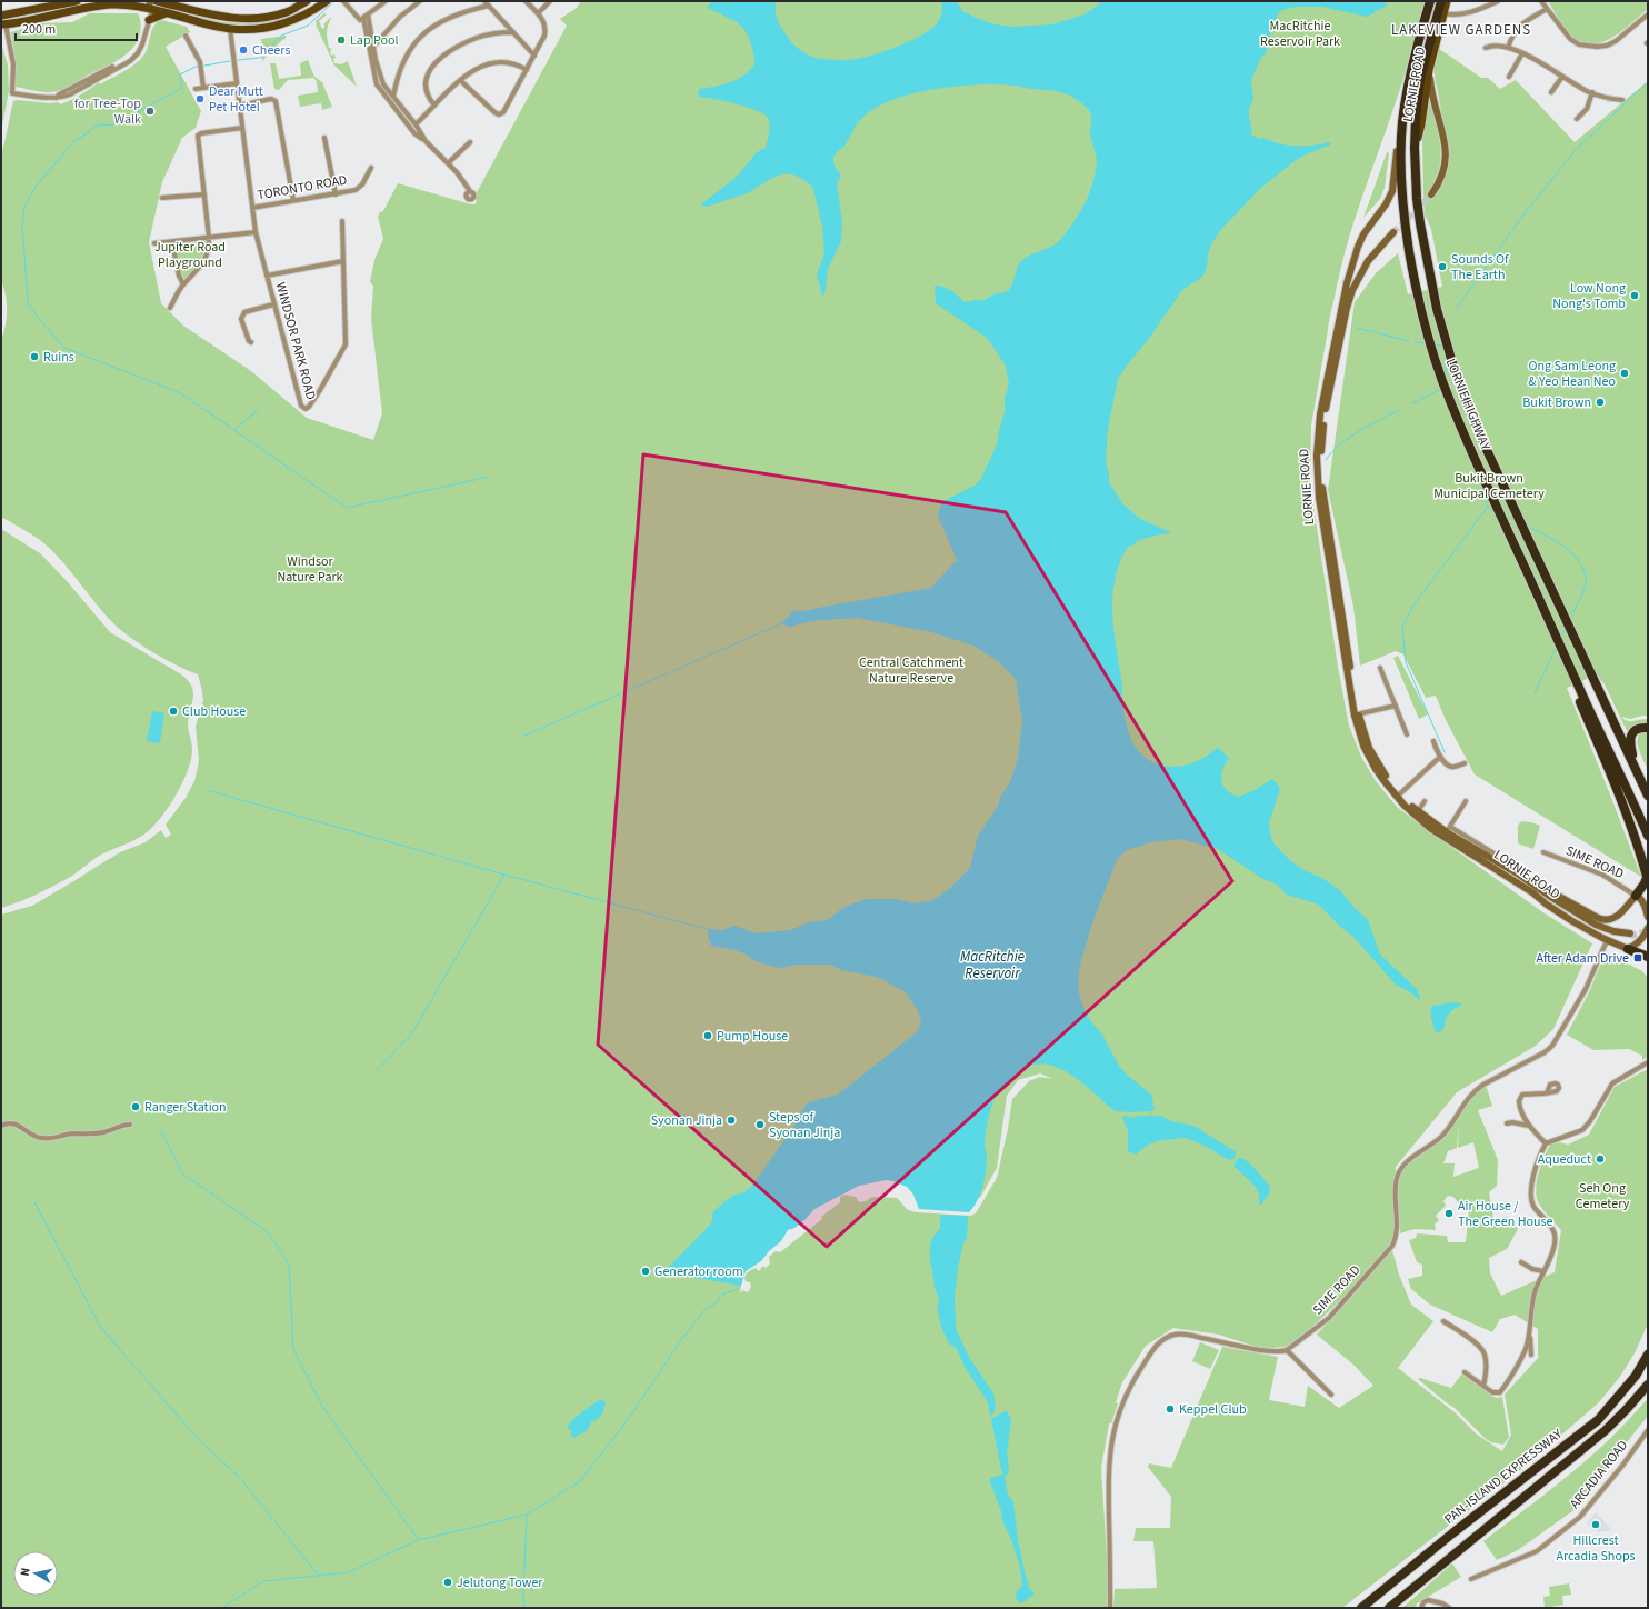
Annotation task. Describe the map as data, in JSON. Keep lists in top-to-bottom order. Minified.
{"streets":{"highway":["LORNIE ROAD","LORNIE HIGHWAY","PAN-ISLAND EXPRESSWAY"],"street":["TORONTO ROAD","WINDSOR PARK ROAD","SIME ROAD","ARCADIA ROAD"]},"crossings":[["LORNIE ROAD","LORNIE HIGHWAY"],["LORNIE ROAD","SIME ROAD"],["TORONTO ROAD","WINDSOR PARK ROAD"]],"districts":["LAKEVIEW GARDENS"],"water":["MacRitchie Reservoir"],"parks":["MacRitchie Reservoir Park","Jupiter Road Playground","Bukit Brown Municipal Cemetery","Windsor Nature Park","Central Catchment Nature Reserve","Seh Ong Cemetery"],"places":{"other":["Lap Pool","Cheers","Dear Mutt Pet Hotel","for Tree-Top Walk","Sounds Of The Earth","Low Nong Nong's Tomb","Ruins","Ong Sam Leong & Yeo Hean Neo","Bukit Brown","Club House","Pump House","Ranger Station","Syonan Jinja","Steps of Syonan Jinja","Aqueduct","Air House / The Green House","Generator room","Keppel Club","Hillcrest Arcadia Shops","Jelutong Tower"],"transit":["After Adam Drive"]},"scale_bar":"200 m","north":"left"}
